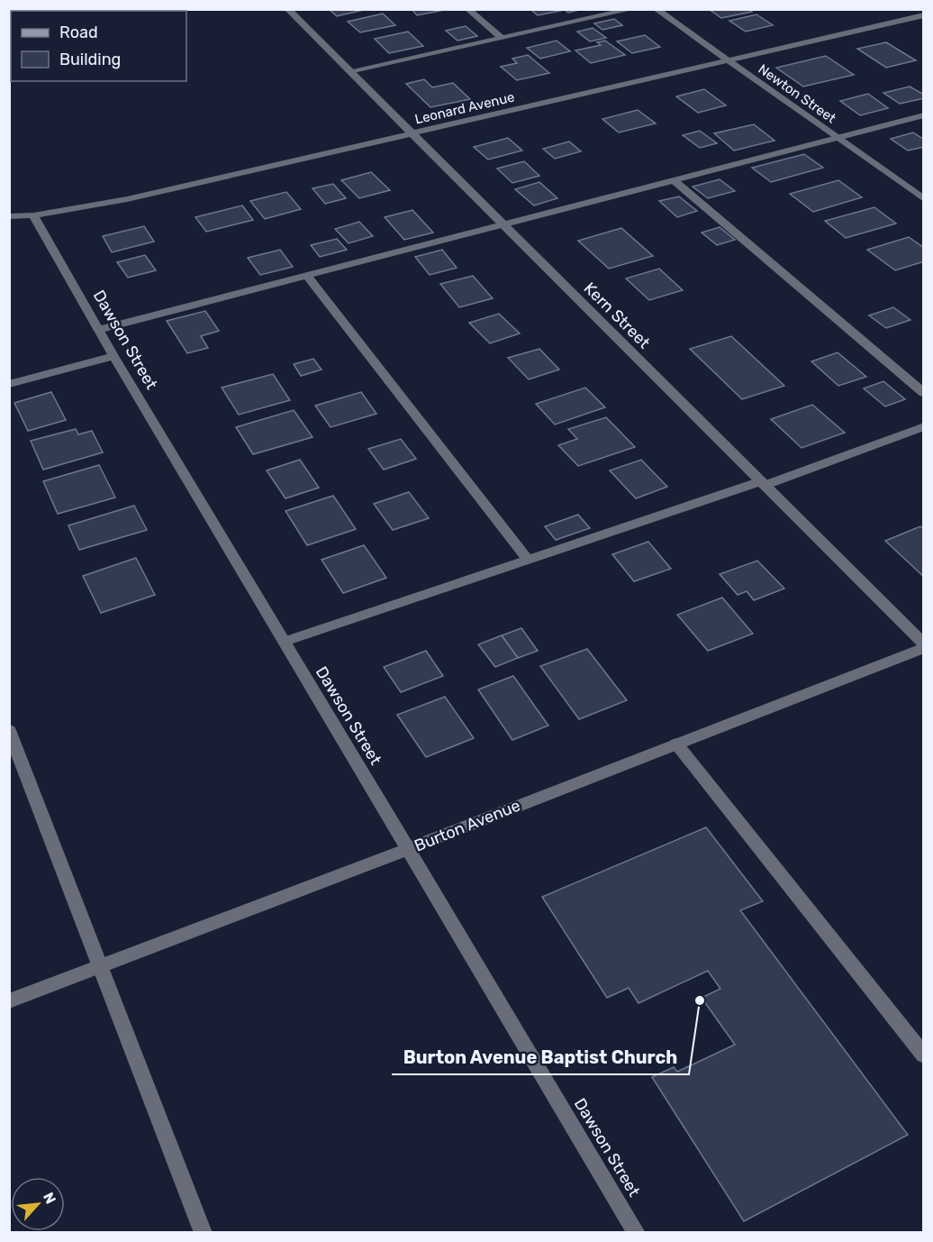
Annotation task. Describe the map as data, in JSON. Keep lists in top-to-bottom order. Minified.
{"streets":{"street":["Newton Street","Leonard Avenue","Kern Street","Dawson Street","Burton Avenue"]},"crossings":[["Newton Street","Leonard Avenue"],["Leonard Avenue","Kern Street"],["Leonard Avenue","Dawson Street"],["Kern Street","Burton Avenue"],["Dawson Street","Burton Avenue"]],"places":["Burton Avenue Baptist Church"],"legend":["Road","Building"],"north":"top right"}
